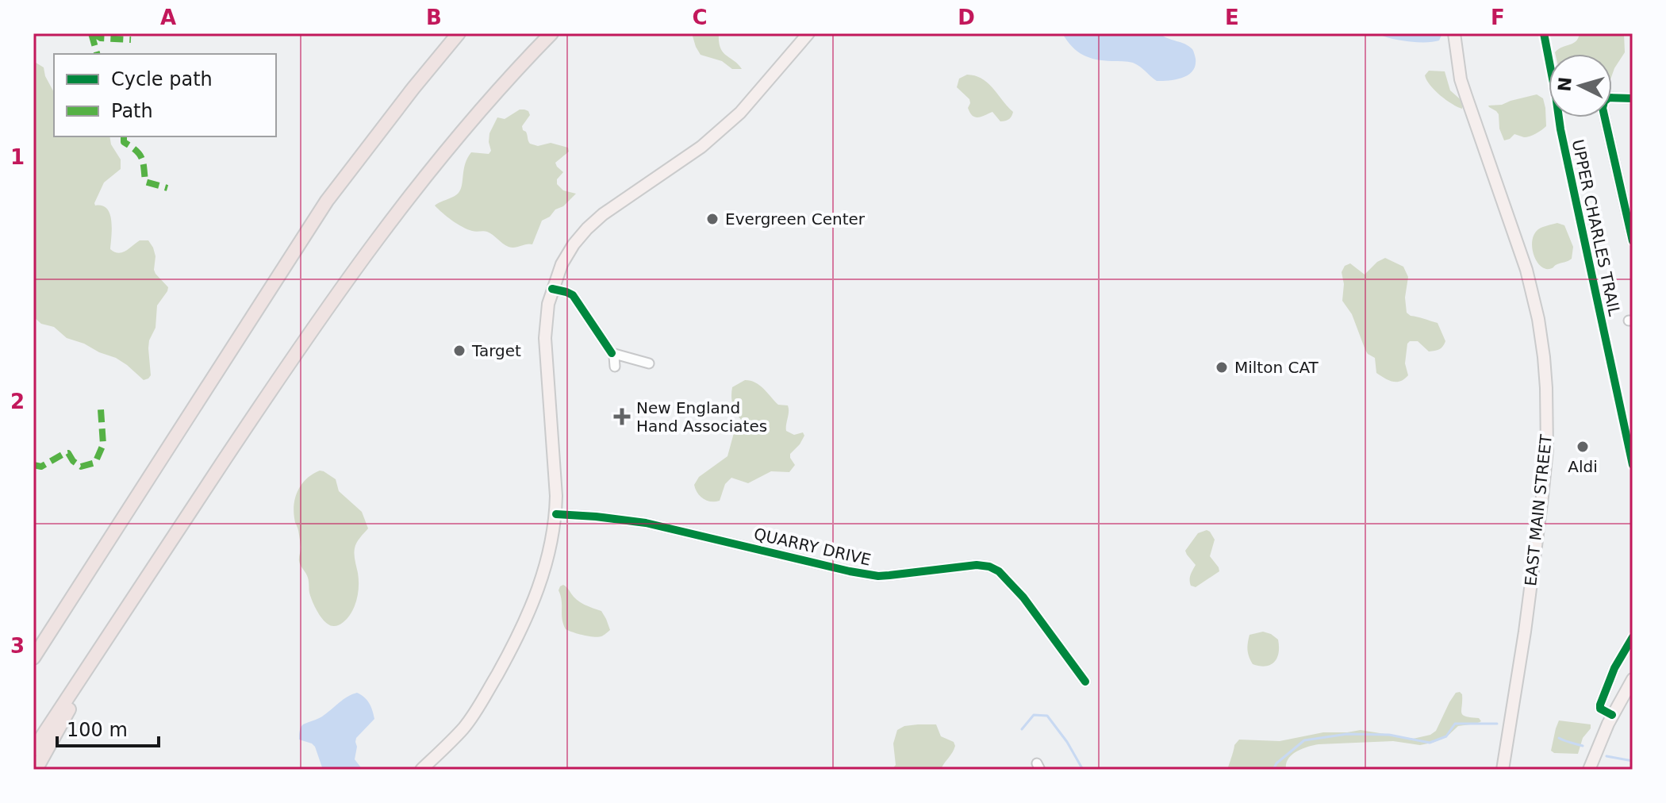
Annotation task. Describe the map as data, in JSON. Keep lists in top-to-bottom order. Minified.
{"streets":{"main road":["EAST MAIN STREET"],"street":["QUARRY DRIVE"],"cycle path":["UPPER CHARLES TRAIL"]},"places":{"other":["Evergreen Center","Target","Milton CAT","Aldi"],"health":["New England Hand Associates"]},"legend":["Cycle path","Path"],"scale_bar":"100 m","north":"left","grid":{"columns":["A","B","C","D","E","F"],"rows":["1","2","3"]}}
